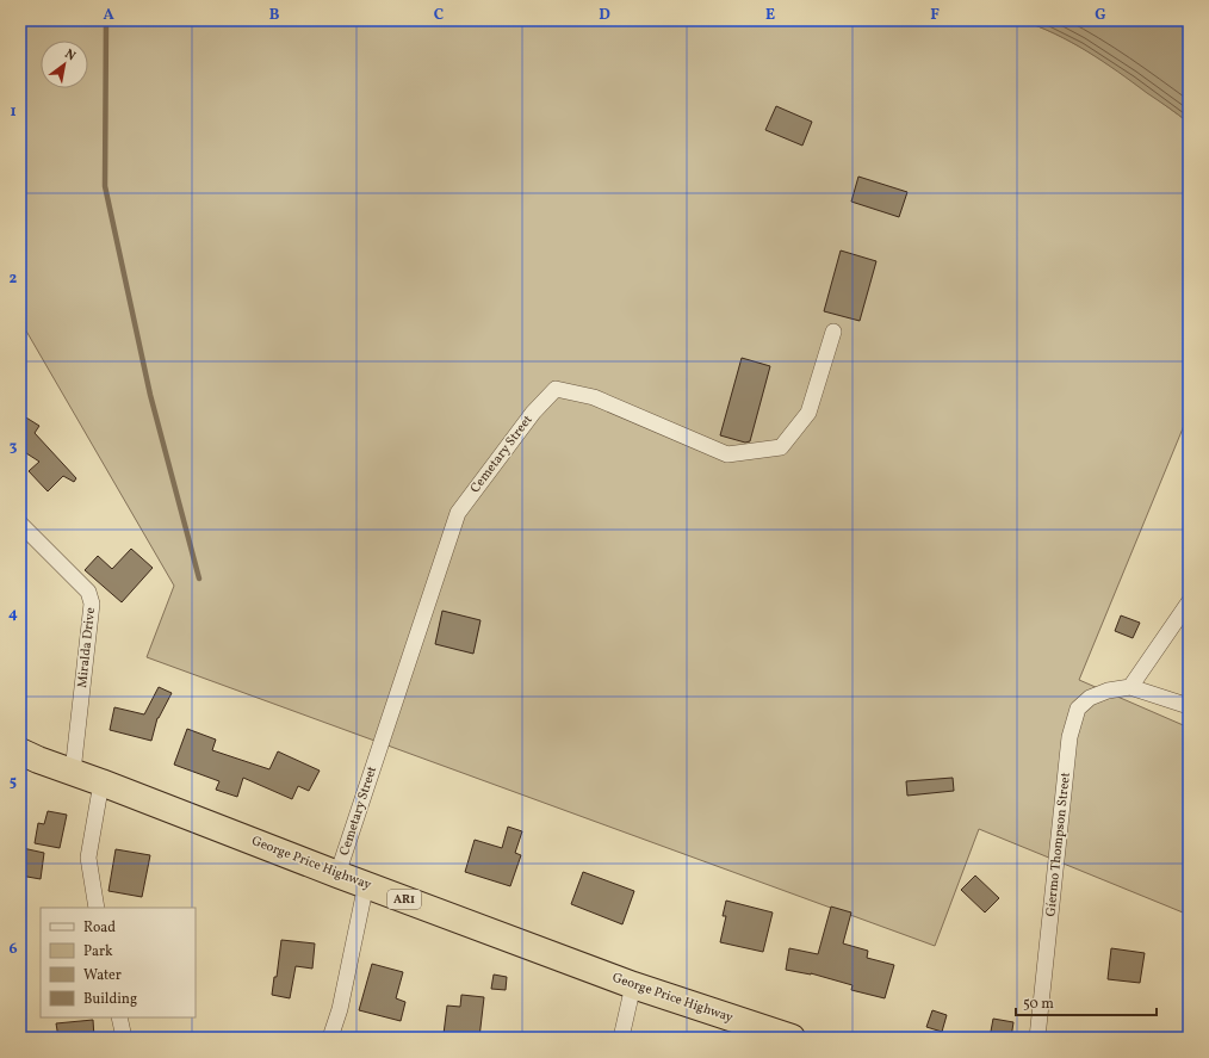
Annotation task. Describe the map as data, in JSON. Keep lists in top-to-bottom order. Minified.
{"streets":{"highway":["George Price Highway","AR1"],"street":["Cemetary Street","Miralda Drive","Gíermo Thompson Street"]},"crossings":[["Cemetary Street","George Price Highway"],["Miralda Drive","George Price Highway"]],"legend":["Road","Park","Water","Building"],"scale_bar":"50 m","north":"top right","grid":{"columns":["A","B","C","D","E","F","G"],"rows":["1","2","3","4","5","6"]}}
